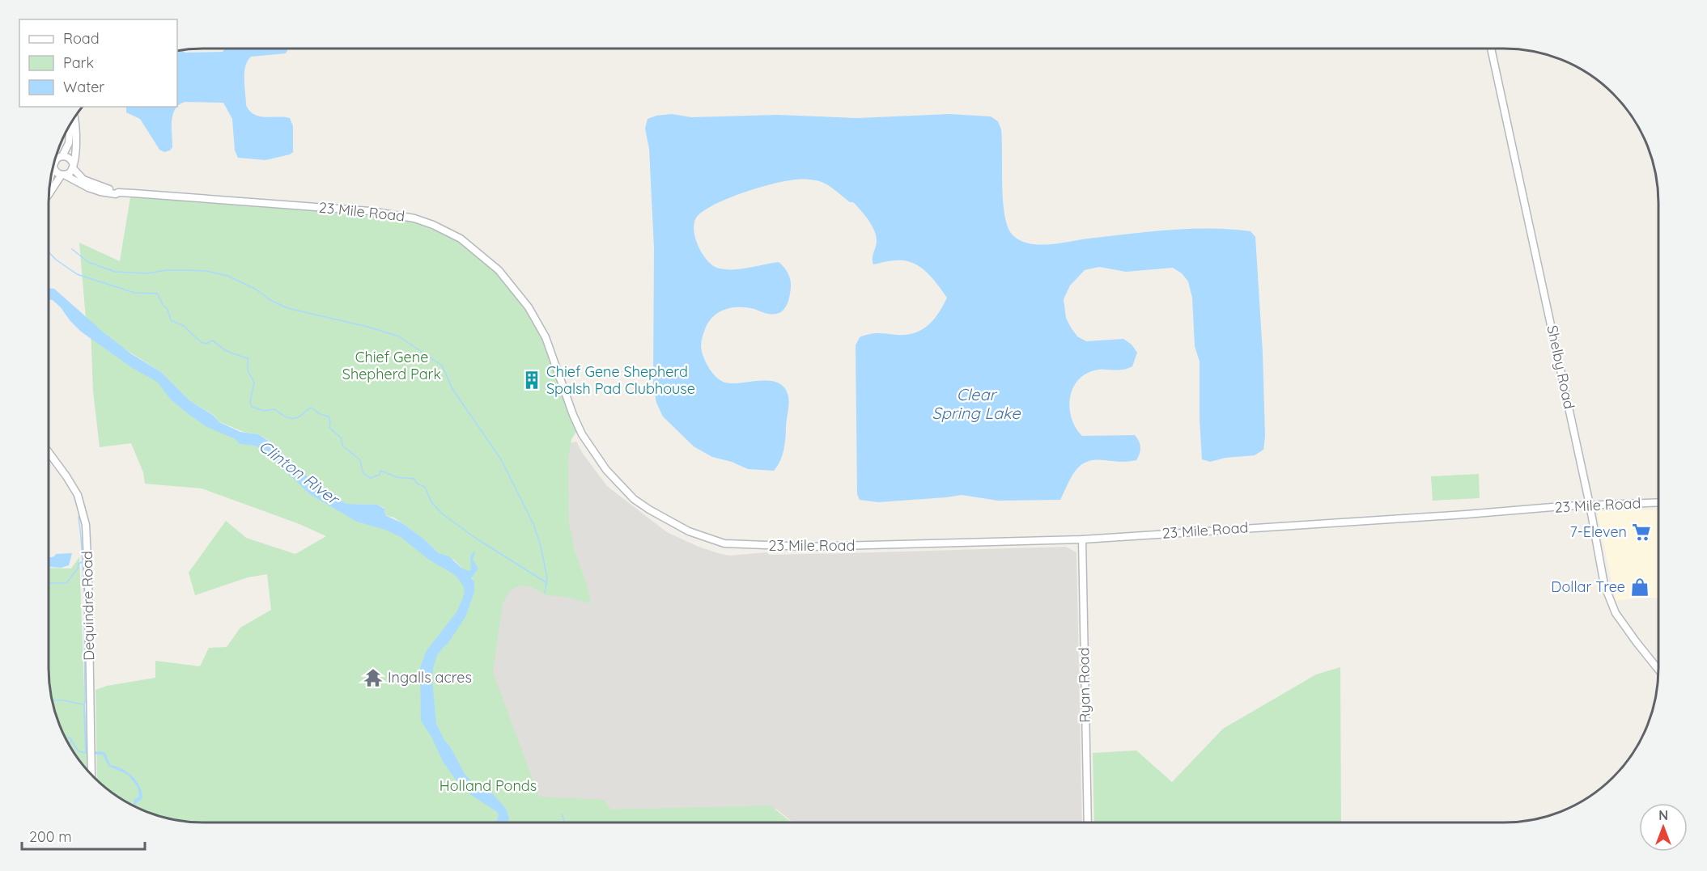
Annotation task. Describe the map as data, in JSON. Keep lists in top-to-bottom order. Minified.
{"streets":{"main road":["23 Mile Road","Shelby Road","Dequindre Road","Ryan Road"]},"crossings":[["23 Mile Road","Shelby Road"],["23 Mile Road","Ryan Road"]],"water":["Clear Spring Lake","Clinton River"],"parks":["Chief Gene Shepherd Park","Holland Ponds"],"places":{"building":["Chief Gene Shepherd Spalsh Pad Clubhouse"],"supermarket":["7-Eleven"],"shop":["Dollar Tree"],"temple":["Ingalls acres"]},"legend":["Road","Park","Water"],"scale_bar":"200 m","north":"top"}
